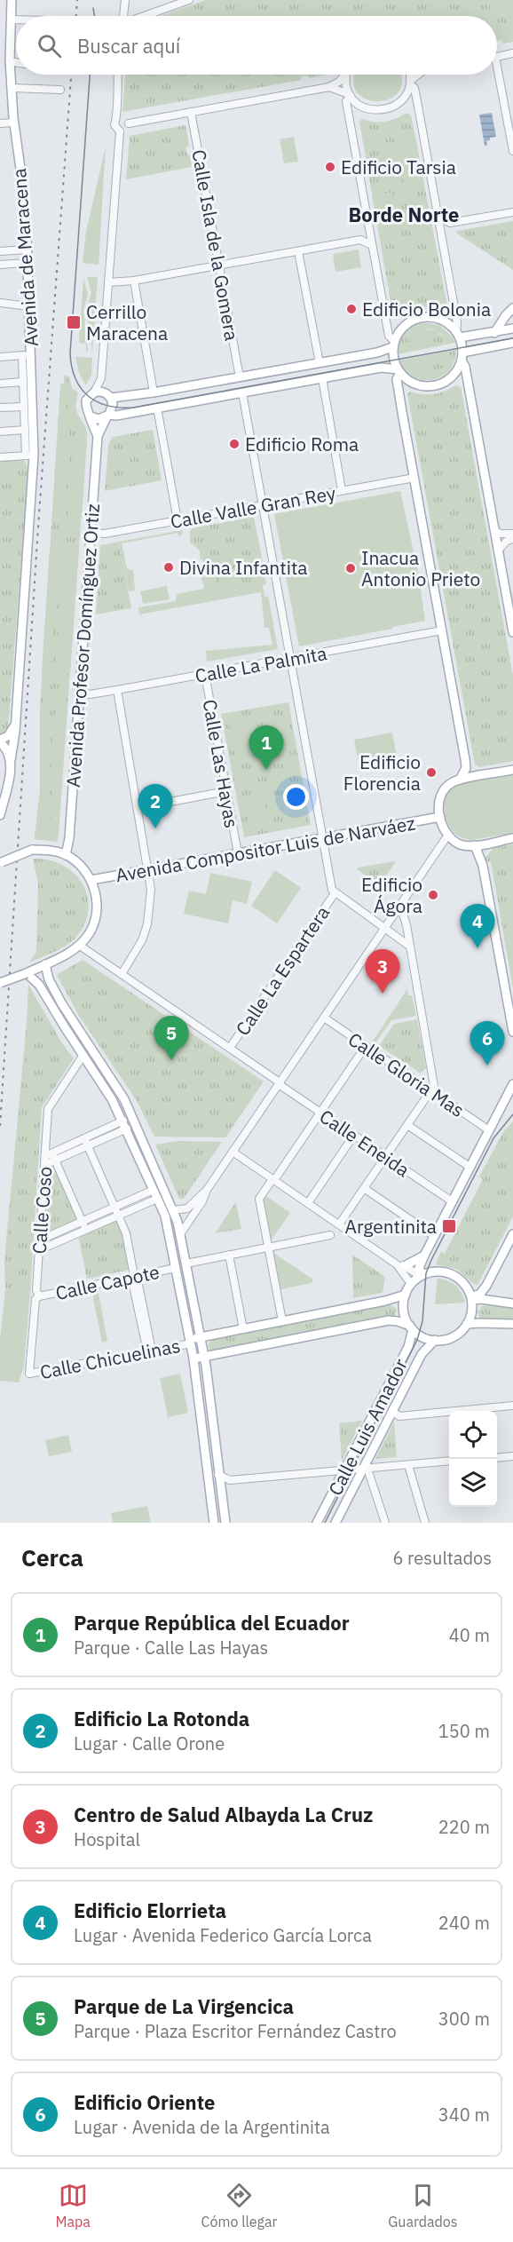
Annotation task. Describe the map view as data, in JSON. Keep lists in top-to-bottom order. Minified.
{"streets":{"main road":["Avenida de Maracena","Avenida Profesor Domínguez Ortiz","Avenida Compositor Luis de Narváez","Calle Luis Amador"],"street":["Calle Isla de la Gomera","Calle Valle Gran Rey","Calle La Palmita","Calle Las Hayas","Calle La Espartera","Calle Gloria Mas","Calle Eneida","Calle Coso","Calle Capote","Calle Chicuelinas"]},"crossings":[["Calle Valle Gran Rey","Avenida Profesor Domínguez Ortiz"],["Avenida Profesor Domínguez Ortiz","Calle La Palmita"],["Calle La Palmita","Calle Las Hayas"],["Calle Las Hayas","Avenida Compositor Luis de Narváez"],["Calle La Espartera","Calle Eneida"],["Calle Coso","Calle Capote"],["Calle Coso","Calle Chicuelinas"]],"districts":["Borde Norte"],"places":{"other":["Edificio Tarsia","Edificio Bolonia","Edificio Roma","Divina Infantita","Inacua Antonio Prieto","Edificio Florencia","Edificio Ágora"],"transit":["Cerrillo Maracena","Argentinita"]},"page":{"search":"Buscar aquí","pins":["1","2","4","3","5","6"],"heading":["Cerca","6 resultados"],"list":[{"mark":"1","name":"Parque República del Ecuador","note":"Parque · Calle Las Hayas","value":"40 m"},{"mark":"2","name":"Edificio La Rotonda","note":"Lugar · Calle Orone","value":"150 m"},{"mark":"3","name":"Centro de Salud Albayda La Cruz","note":"Hospital","value":"220 m"},{"mark":"4","name":"Edificio Elorrieta","note":"Lugar · Avenida Federico García Lorca","value":"240 m"},{"mark":"5","name":"Parque de La Virgencica","note":"Parque · Plaza Escritor Fernández Castro","value":"300 m"},{"mark":"6","name":"Edificio Oriente","note":"Lugar · Avenida de la Argentinita","value":"340 m"}],"nav":["Mapa","Cómo llegar","Guardados"]}}
